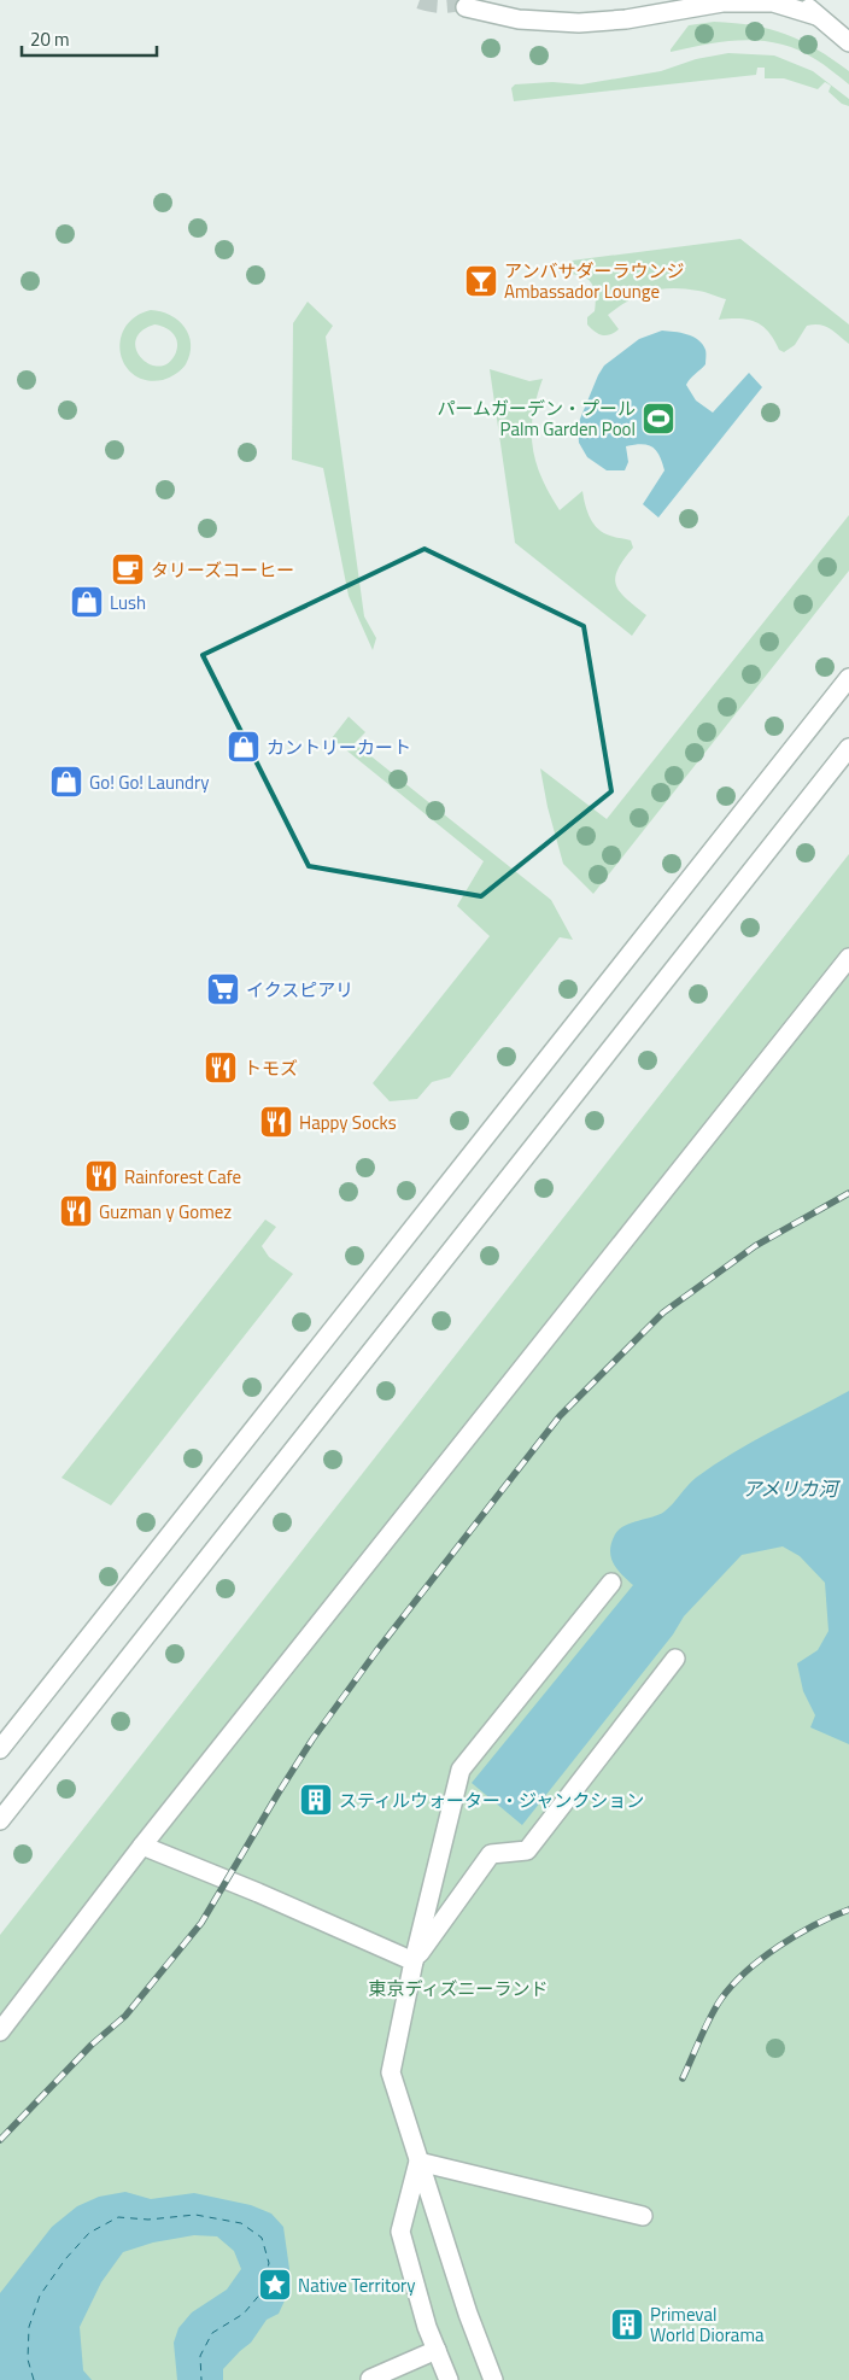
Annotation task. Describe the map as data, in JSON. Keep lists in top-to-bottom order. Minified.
{"water":["アメリカ河"],"parks":["東京ディズニーランド"],"places":{"bar":["アンバサダーラウンジ Ambassador Lounge"],"sports":["パームガーデン・プール Palm Garden Pool"],"cafe":["タリーズコーヒー"],"shop":["Lush","カントリーカート","Go! Go! Laundry"],"supermarket":["イクスピアリ"],"restaurant":["トモズ","Happy Socks","Rainforest Cafe","Guzman y Gomez"],"building":["スティルウォーター・ジャンクション","Primeval World Diorama"],"place":["Native Territory"]},"scale_bar":"20 m"}
